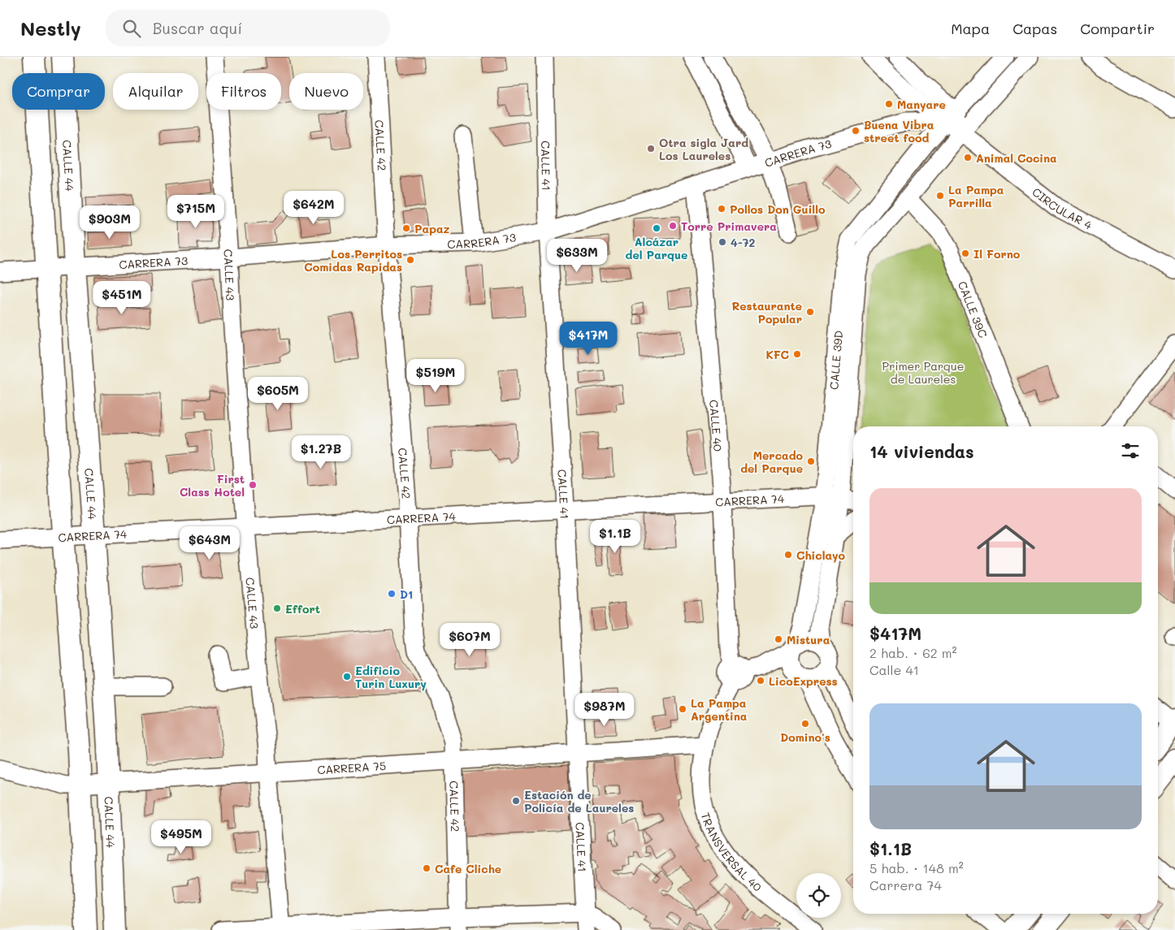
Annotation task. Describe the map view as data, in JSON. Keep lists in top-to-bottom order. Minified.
{"streets":{"main road":["CALLE 44"],"street":["CALLE 42","CARRERA 73","CALLE 41","CIRCULAR 4","CALLE 43","CALLE 39C","CALLE 39D","CALLE 40","CARRERA 74","CARRERA 75","TRANSVERSAL 40"]},"crossings":[["CALLE 42","CARRERA 73"],["CALLE 42","CARRERA 74"],["CALLE 42","CARRERA 75"],["CARRERA 73","CALLE 44"],["CARRERA 73","CALLE 41"],["CARRERA 73","CIRCULAR 4"],["CARRERA 73","CALLE 43"],["CARRERA 73","CALLE 39D"],["CARRERA 73","CALLE 40"],["CALLE 44","CARRERA 74"],["CALLE 44","CARRERA 75"],["CALLE 41","CARRERA 74"],["CALLE 41","CARRERA 75"],["CIRCULAR 4","CALLE 39D"],["CALLE 43","CARRERA 74"],["CALLE 43","CARRERA 75"],["CALLE 39C","CALLE 39D"],["CALLE 39D","CARRERA 74"],["CALLE 40","CARRERA 74"],["CARRERA 75","TRANSVERSAL 40"]],"parks":["Primer Parque de Laureles"],"places":["Manyare","Buena Vibra street food","Otra sigla Jard Los Laureles","Animal Cocina","La Pampa Parrilla","Pollos Don Guillo","Torre Primavera","Papaz","Alcázar del Parque","4-72","Il Forno","Los Perritos Comidas Rapidas","Restaurante Popular","KFC","Mercado del Parque","First Class Hotel","Chiclayo","D1","Effort","Mistura","Edificio Turin Luxury","LicoExpress","La Pampa Argentina","Domino's","Estación de Policía de Laureles","Cafe Cliche"],"page":{"header":"Nestly","search":"Buscar aquí","nav":["Mapa","Capas","Compartir"],"chip":["Comprar","Alquilar","Filtros","Nuevo"],"price":["$642M","$715M","$903M","$633M","$451M","$417M","$519M","$605M","$1.27B","$1.1B","$643M","$607M","$987M","$495M"],"heading":"14 viviendas","list":[{"name":"$417M","note":"2 hab. · 62 m² · Calle 41"},{"name":"$1.1B","note":"5 hab. · 148 m² · Carrera 74"}]}}
